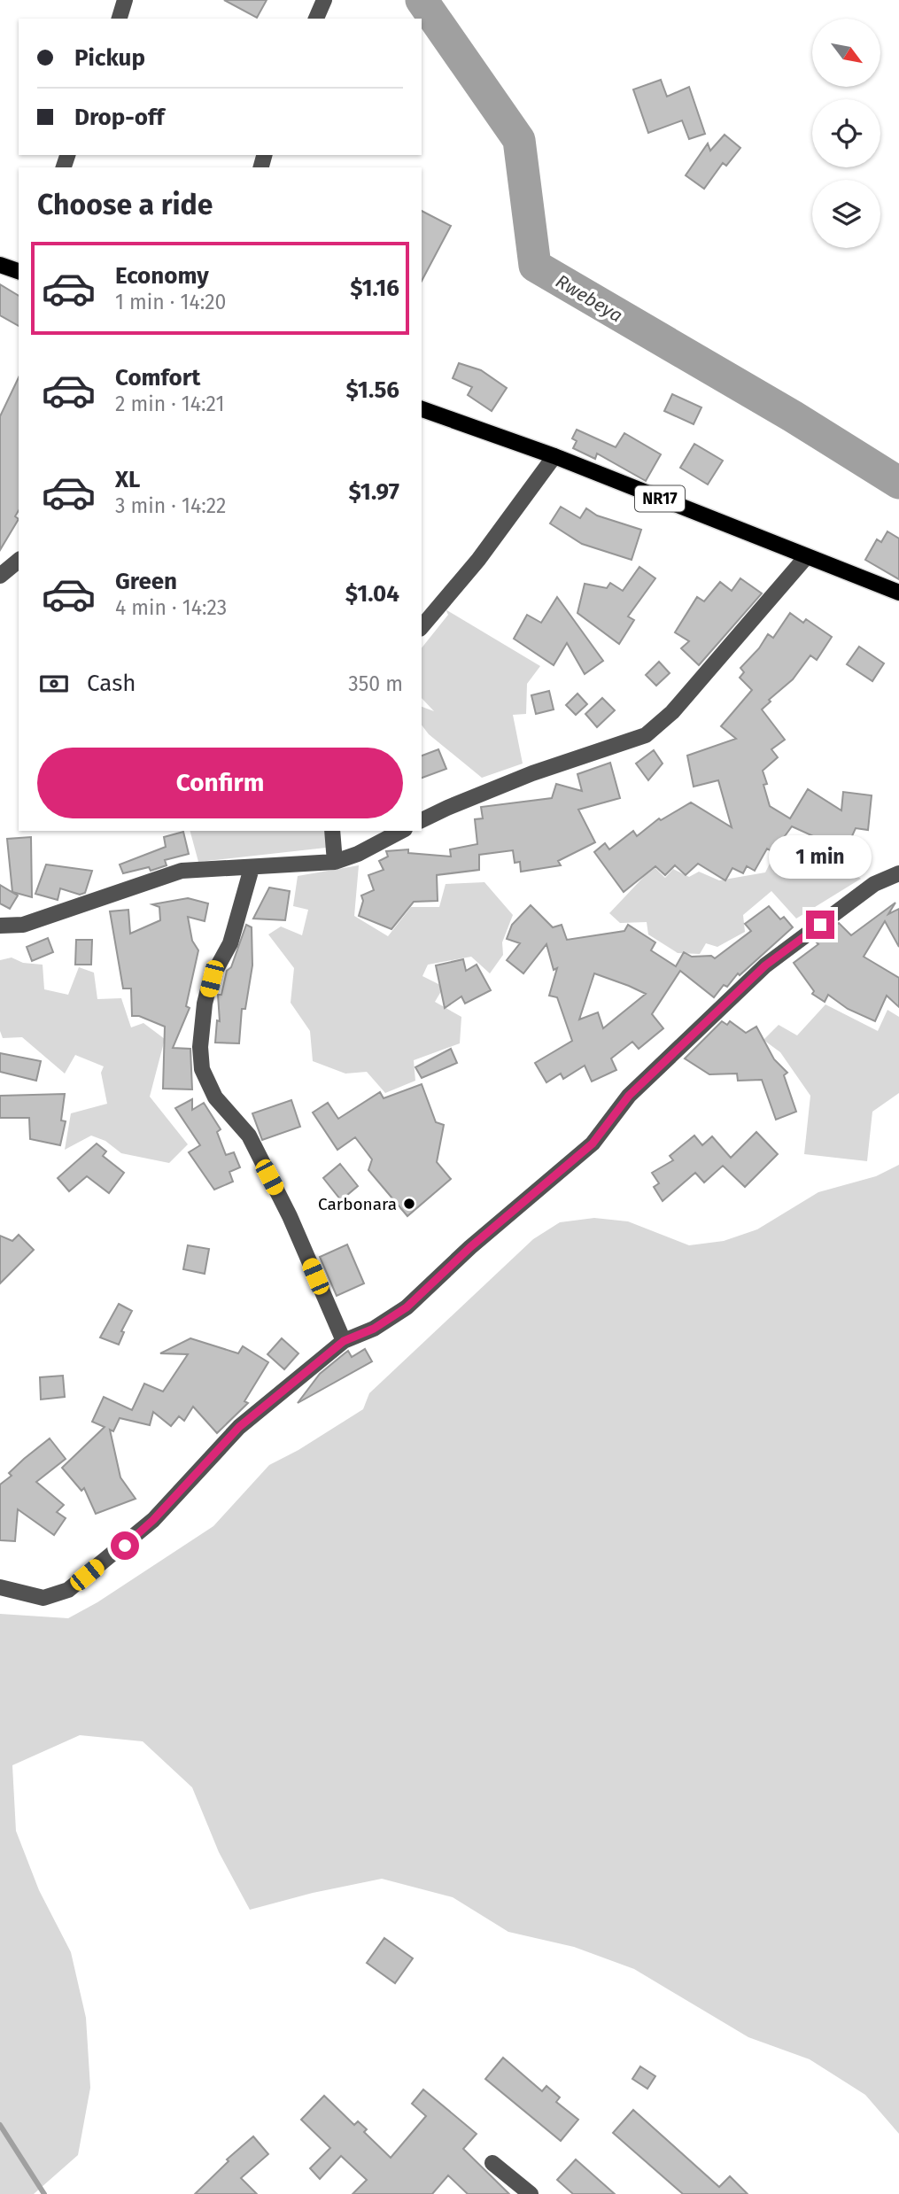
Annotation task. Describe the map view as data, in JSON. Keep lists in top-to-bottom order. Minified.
{"streets":{"main road":["NR17"]},"water":["Rwebeya"],"places":["Carbonara"],"north":"bottom right","page":{"banner":["Pickup","Drop-off"],"heading":"Choose a ride","list":[{"name":"Economy","note":"1 min · 14:20","value":"$1.16"},{"name":"Comfort","note":"2 min · 14:21","value":"$1.56"},{"name":"XL","note":"3 min · 14:22","value":"$1.97"},{"name":"Green","note":"4 min · 14:23","value":"$1.04"}],"pay":["Cash","350 m"],"buttons":"Confirm","bubble":"1 min"}}
